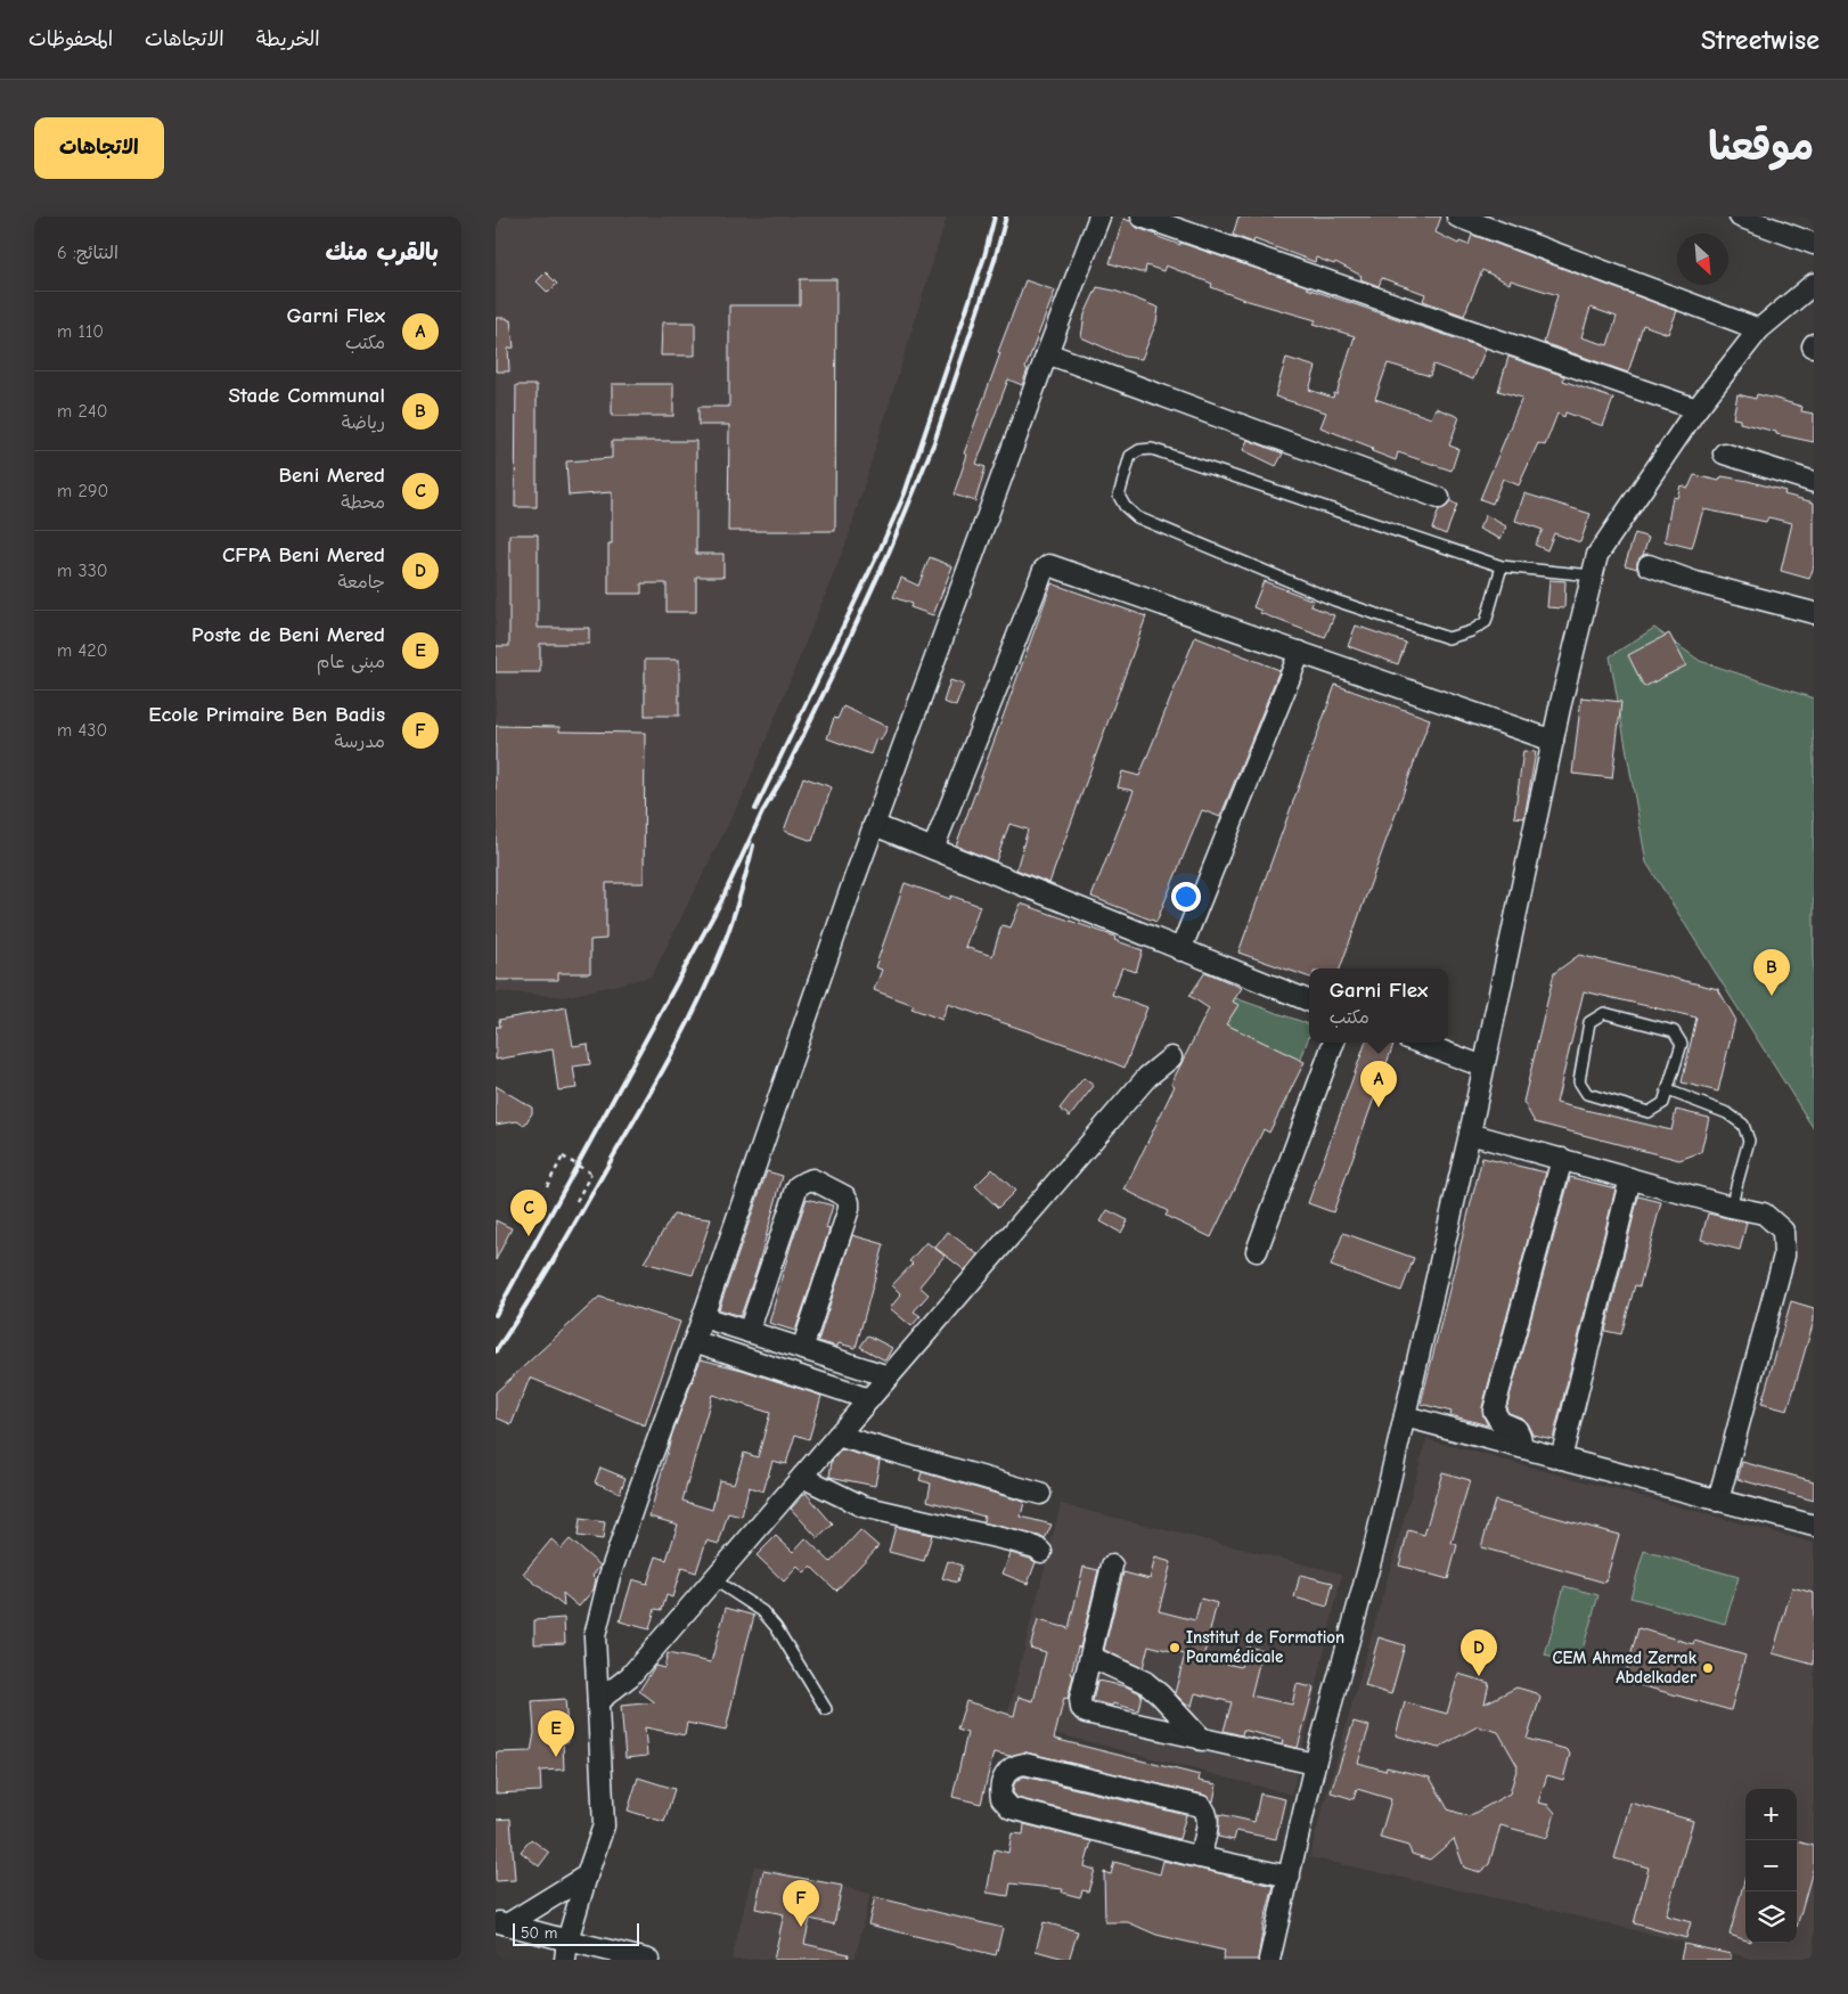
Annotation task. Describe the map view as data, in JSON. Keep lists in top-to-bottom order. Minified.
{"places":["Institut de Formation Paramédicale","CEM Ahmed Zerrak Abdelkader"],"scale_bar":"50 m","north":"bottom right","page":{"header":"Streetwise","nav":["الخريطة","الاتجاهات","المحفوظات"],"title":"موقعنا","buttons":"الاتجاهات","heading":["بالقرب منك","النتائج: 6"],"list":[{"mark":"A","name":"Garni Flex","note":"مكتب","value":"110 m"},{"mark":"B","name":"Stade Communal","note":"رياضة","value":"240 m"},{"mark":"C","name":"Beni Mered","note":"محطة","value":"290 m"},{"mark":"D","name":"CFPA Beni Mered","note":"جامعة","value":"330 m"},{"mark":"E","name":"Poste de Beni Mered","note":"مبنى عام","value":"420 m"},{"mark":"F","name":"Ecole Primaire Ben Badis","note":"مدرسة","value":"430 m"}],"pins":["B","A","C","D","E","F"],"popup":["Garni Flex","مكتب"],"map_buttons":["+","−"],"scale":"50 m"}}
